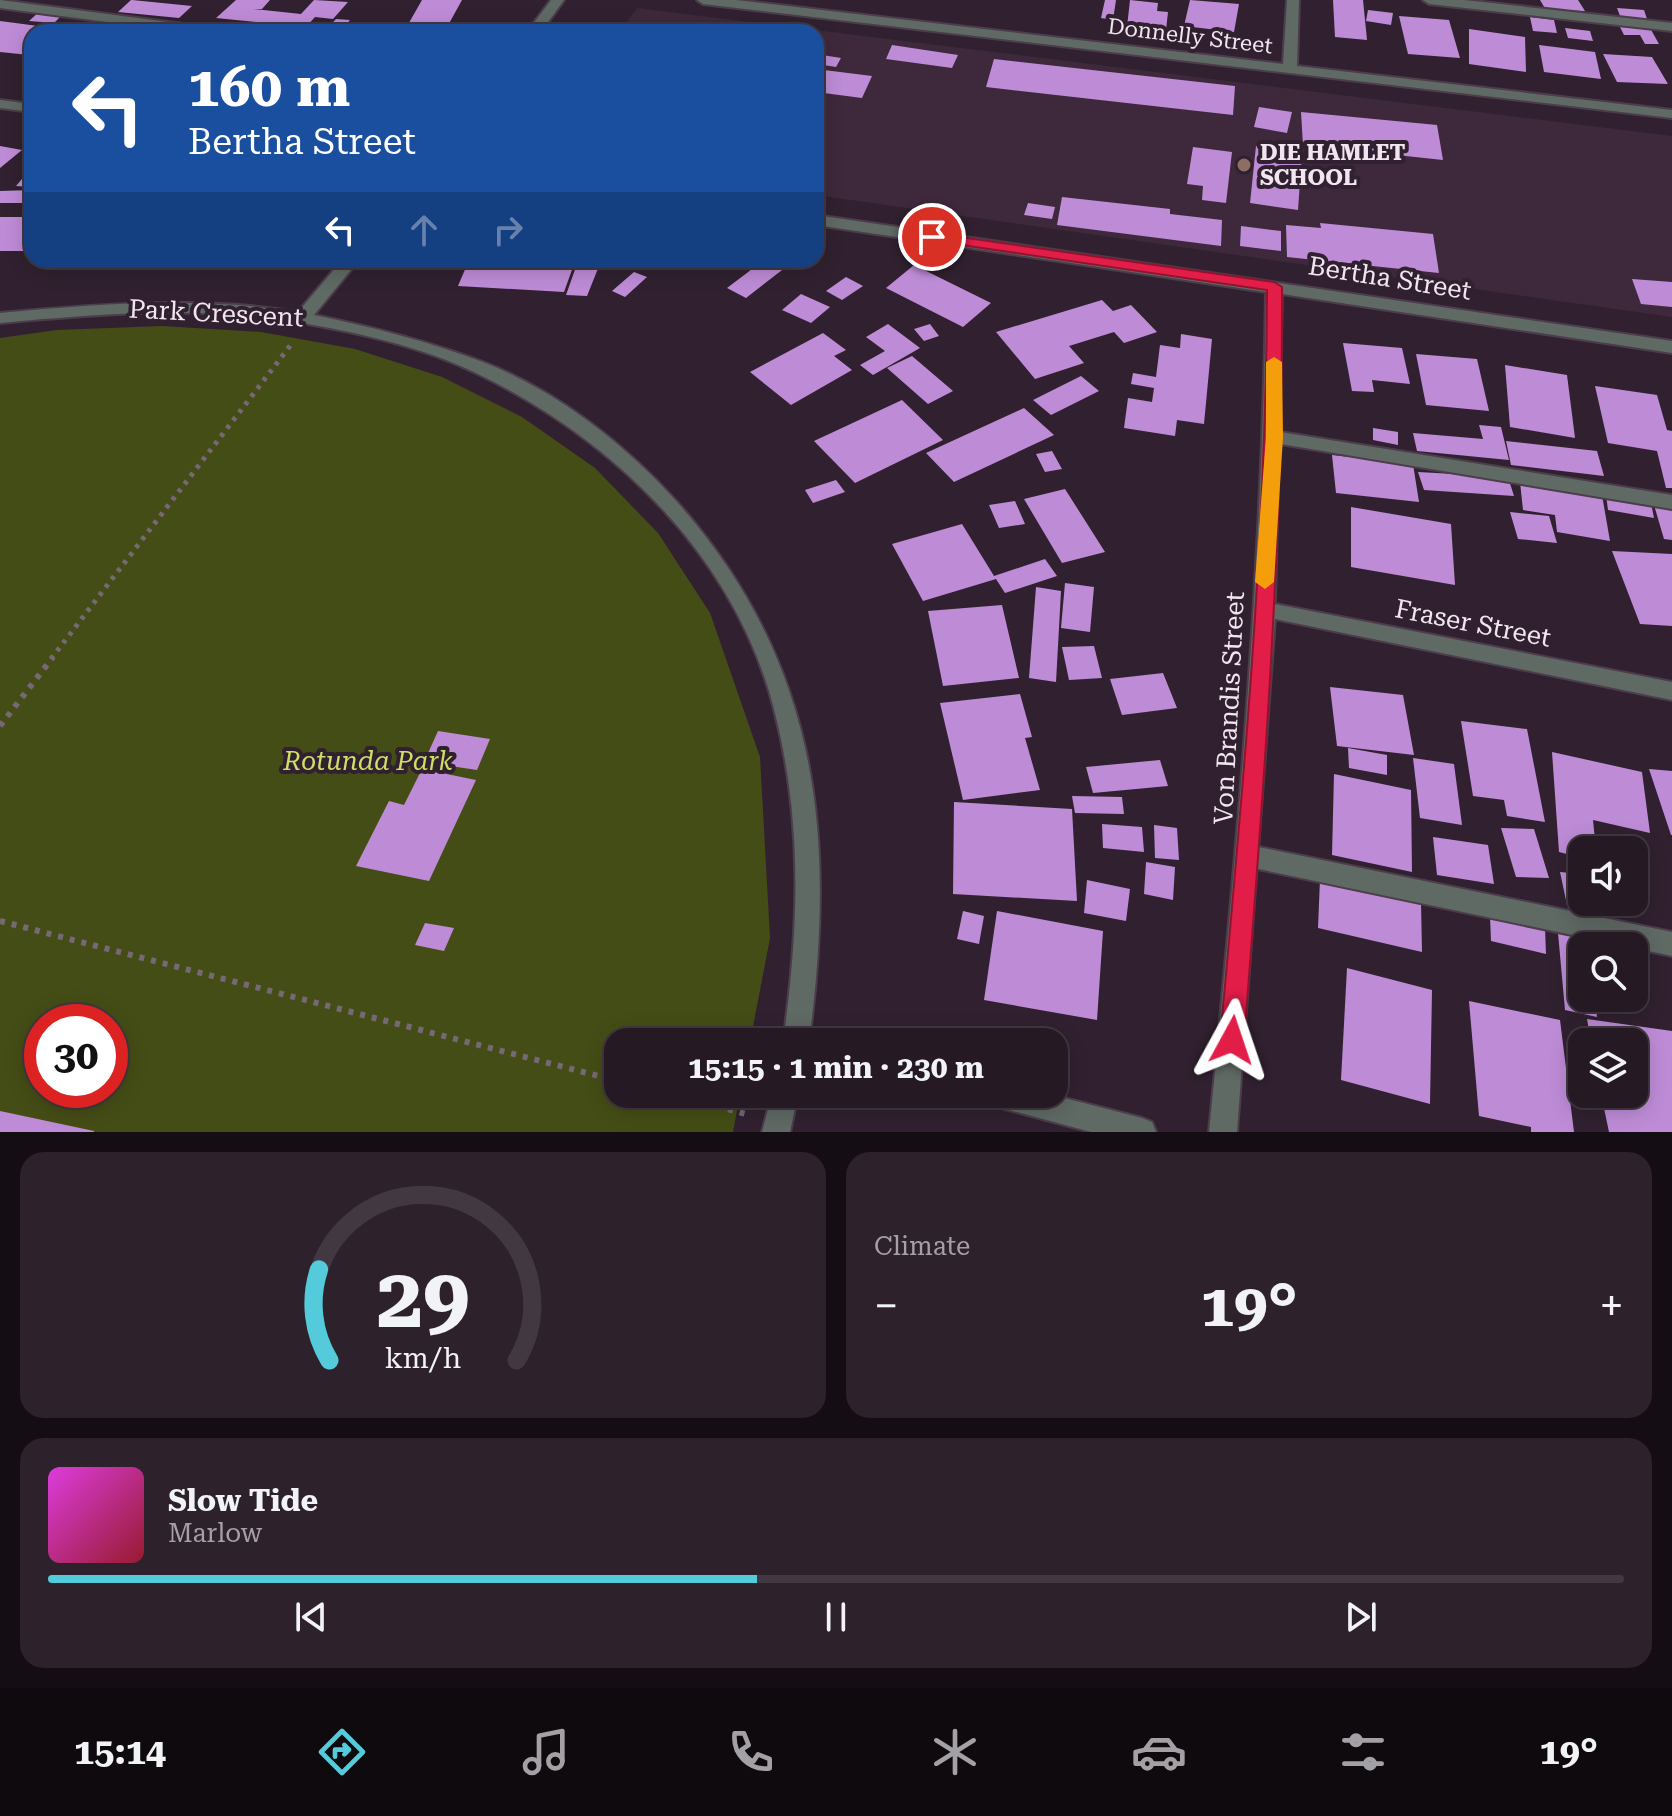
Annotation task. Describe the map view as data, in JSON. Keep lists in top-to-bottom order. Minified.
{"streets":{"street":["Donnelly Street","Bertha Street","Park Crescent","Fraser Street","Von Brandis Street"]},"crossings":[["Bertha Street","Von Brandis Street"],["Fraser Street","Von Brandis Street"]],"parks":["Rotunda Park"],"places":["DIE HAMLET SCHOOL"],"page":{"turn":["160 m","Bertha Street"],"limit":"30","trip":"15:15 · 1 min · 230 m","tile":"Climate","heat":["−","19°","+"],"song":["Slow Tide","Marlow"],"tabs":["15:14","19°"],"gauge":["29","km/h"]}}
